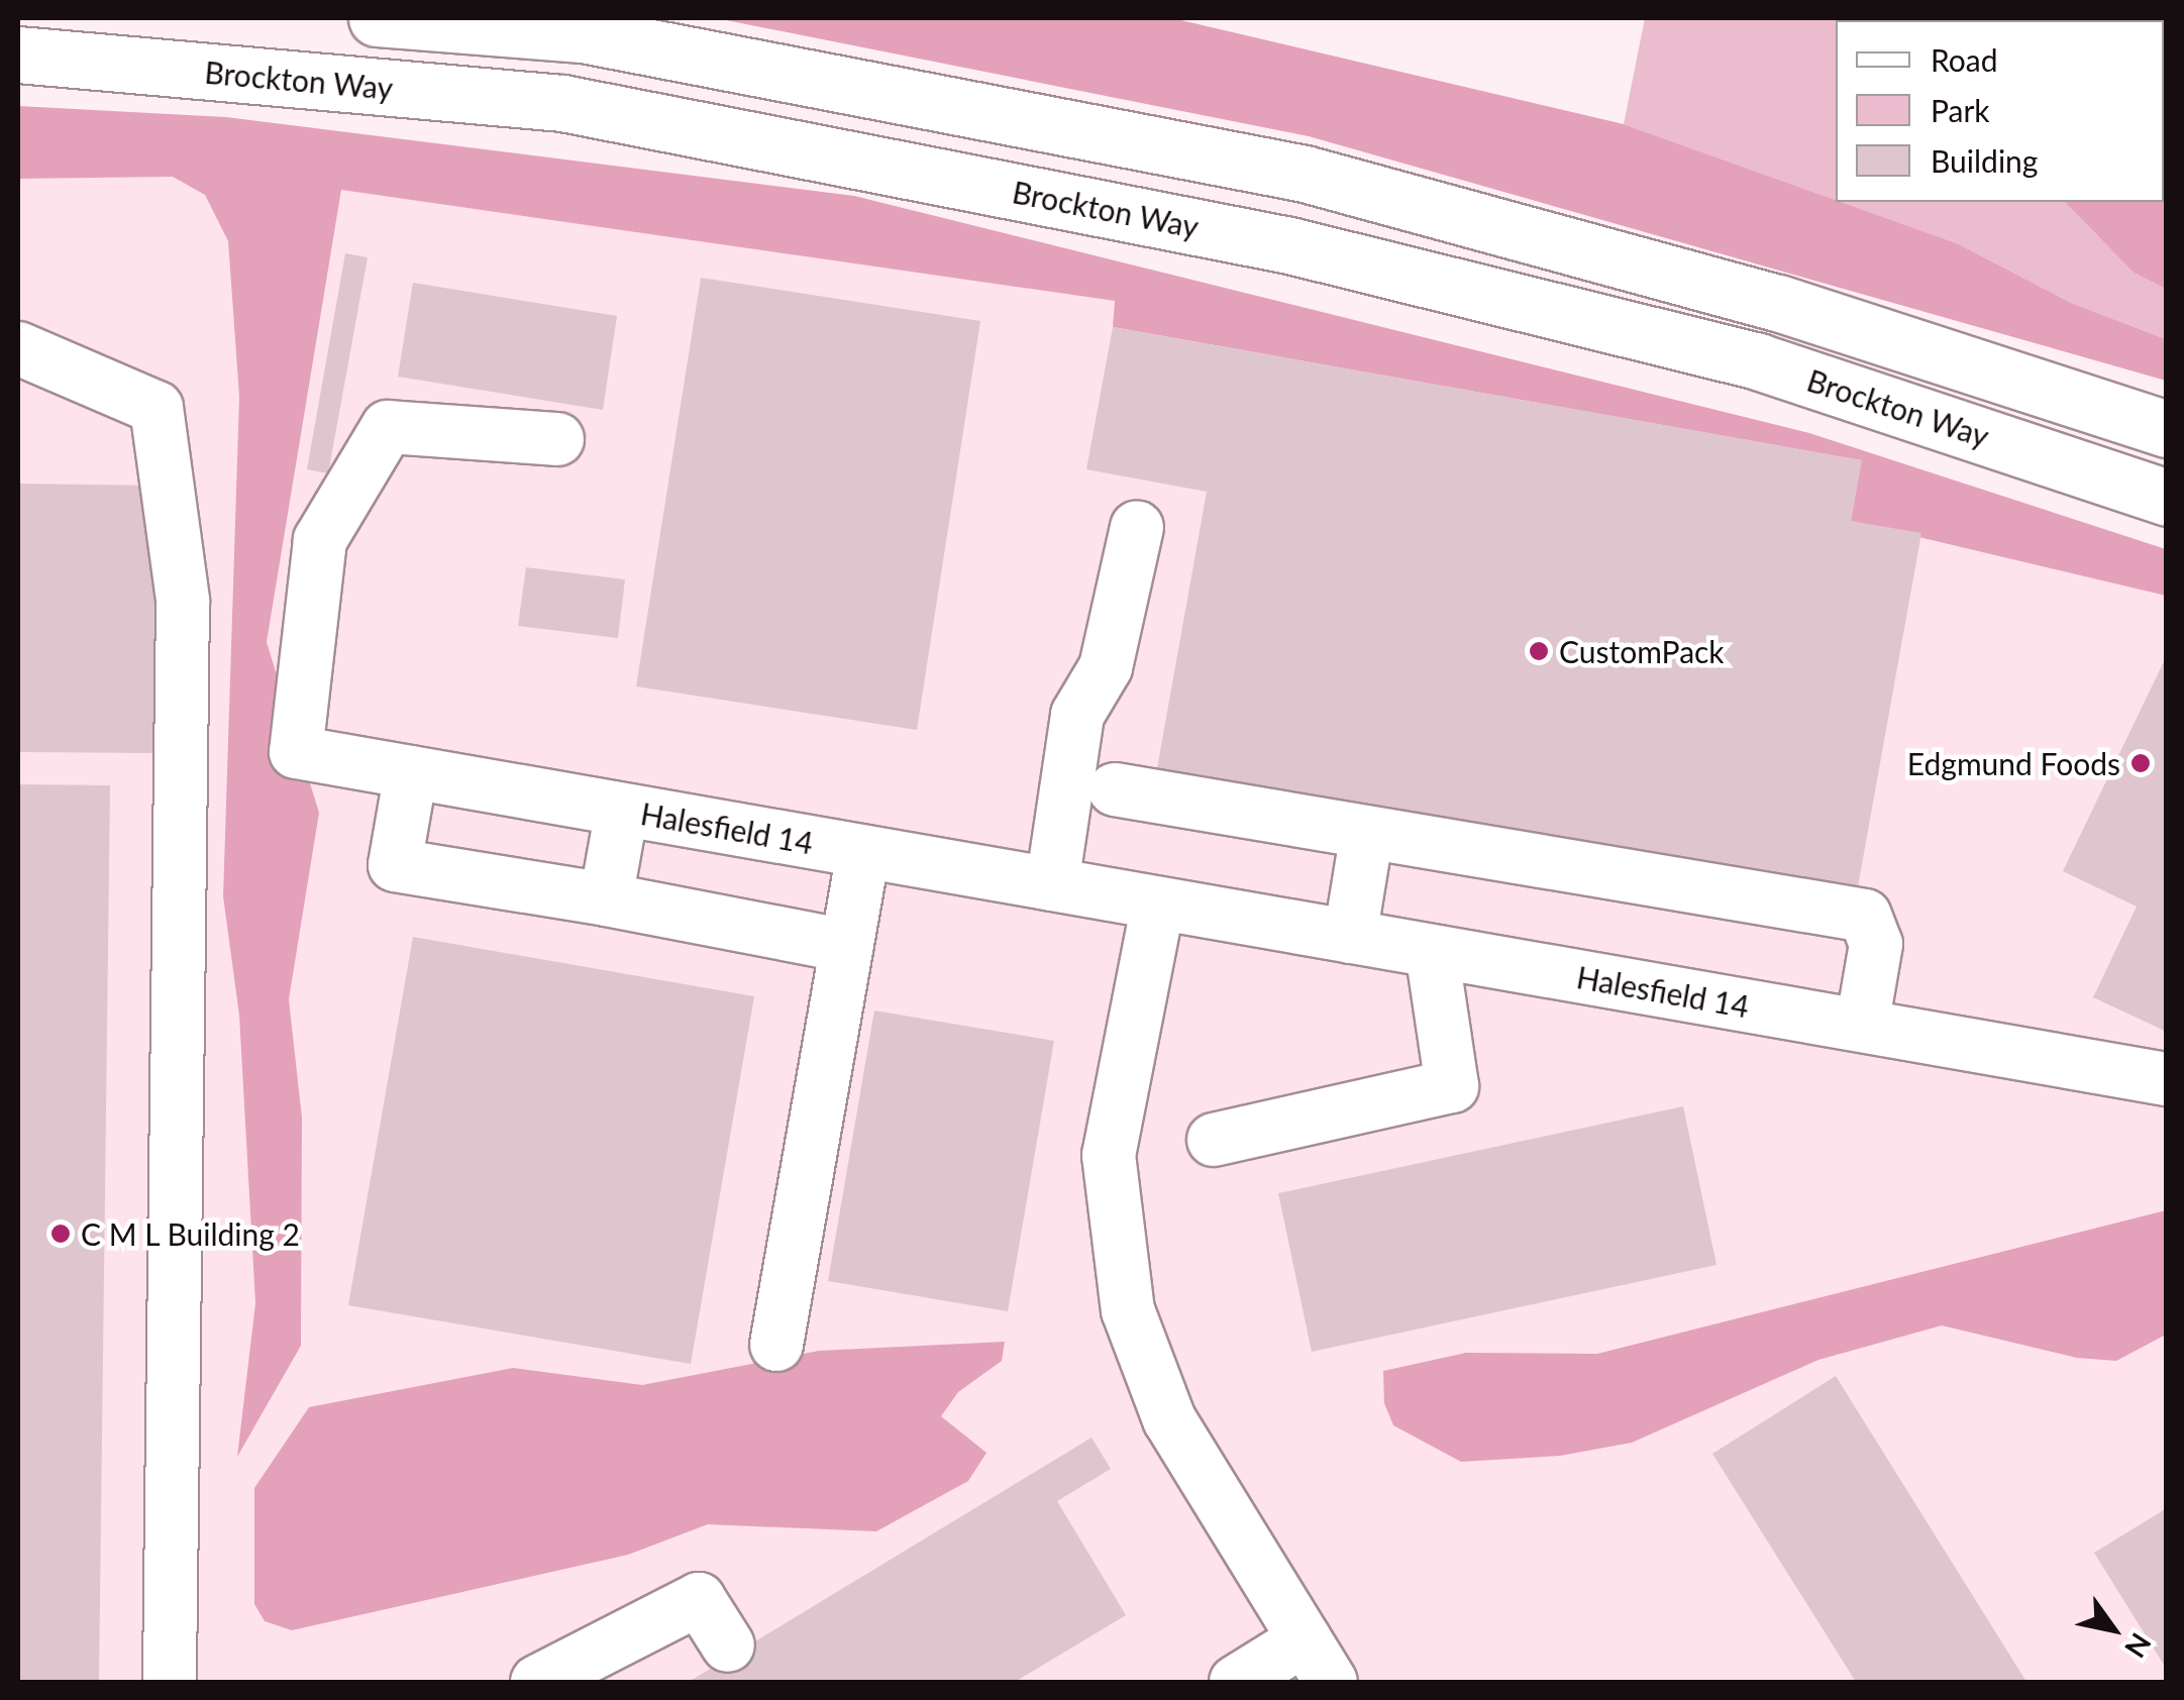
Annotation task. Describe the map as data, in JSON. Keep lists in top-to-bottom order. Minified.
{"streets":{"highway":["Brockton Way"],"street":["Halesfield 14"]},"places":["CustomPack","Edgmund Foods","C M L Building 2"],"legend":["Road","Park","Building"],"north":"bottom right"}
